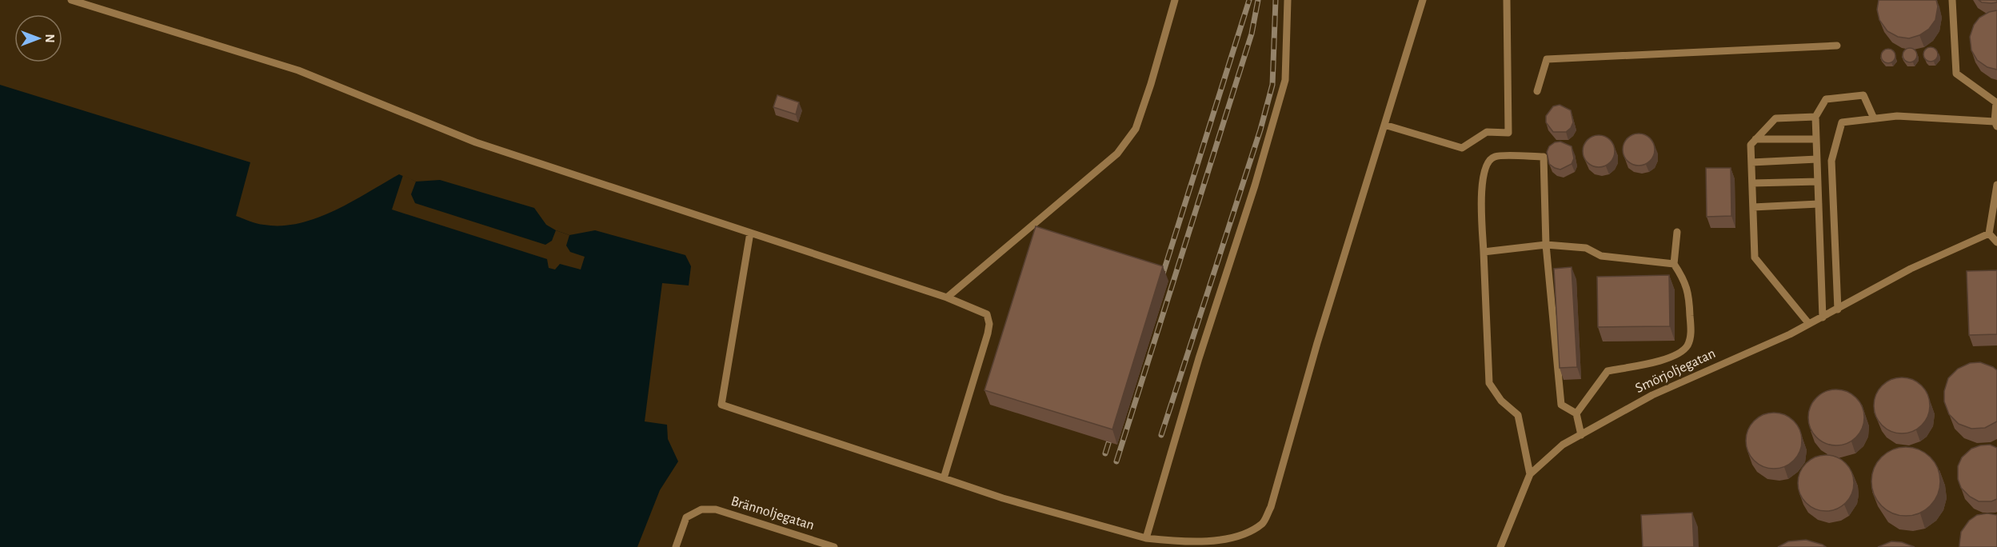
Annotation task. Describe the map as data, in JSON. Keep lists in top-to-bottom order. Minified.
{"streets":{"lane":["Smörjoljegatan","Brännoljegatan"]},"north":"right"}
